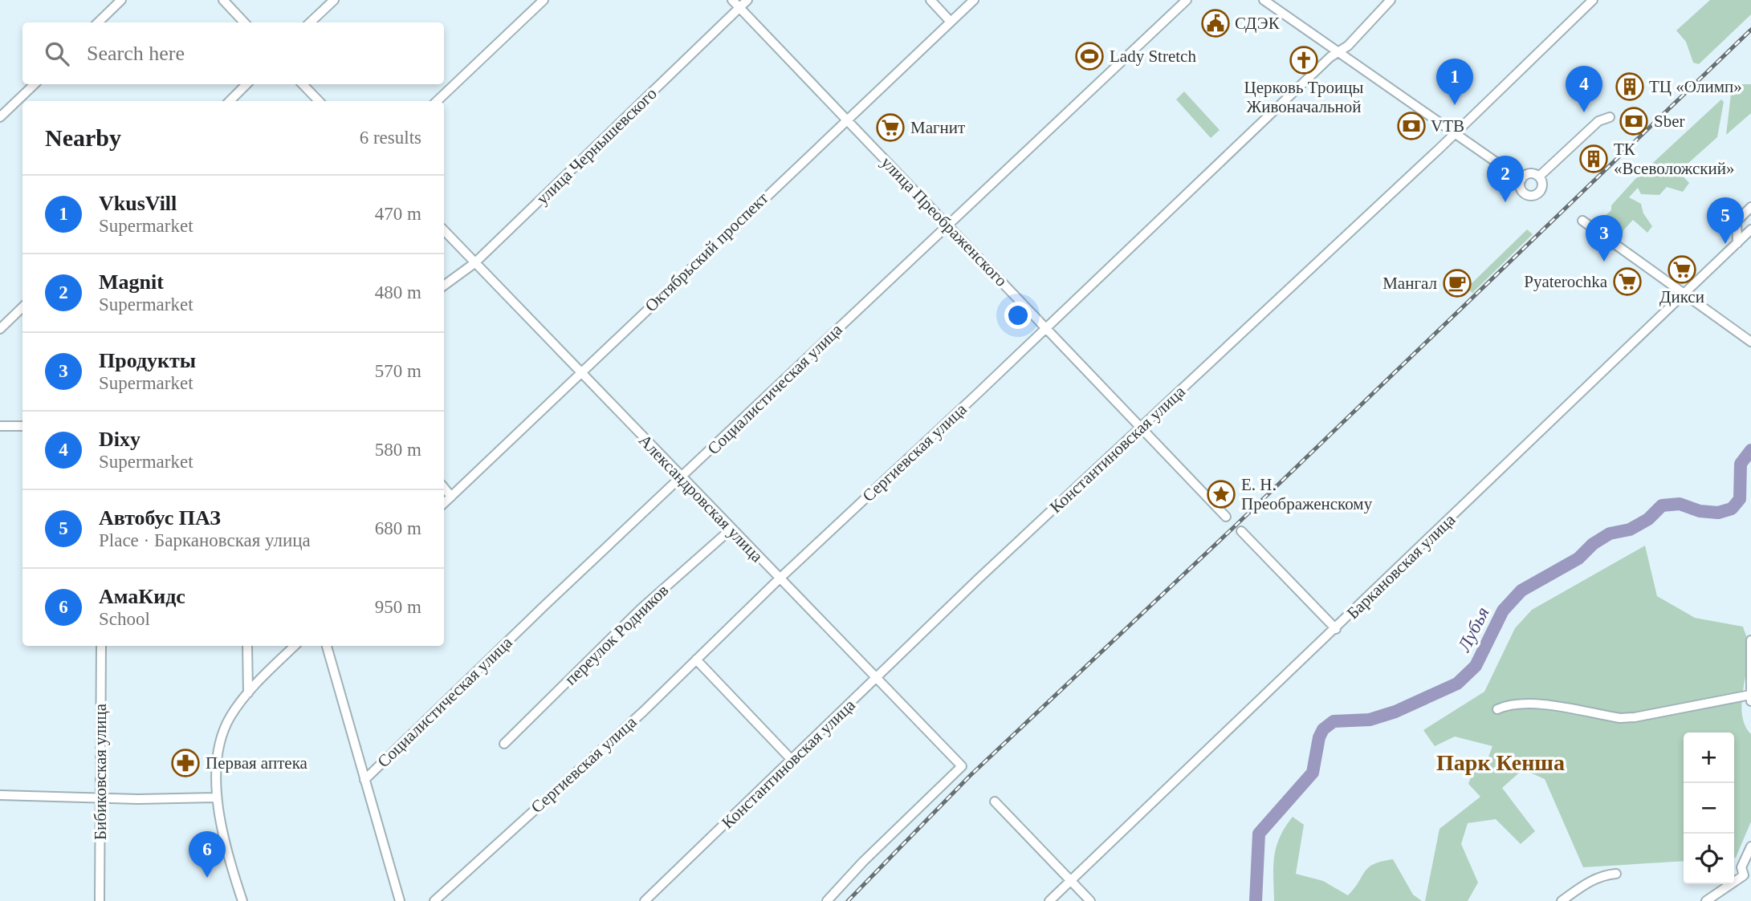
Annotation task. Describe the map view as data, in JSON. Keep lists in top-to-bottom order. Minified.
{"streets":{"street":["улица Чернышевского","улица Преображенского","Октябрьский проспект","Социалистическая улица","Константиновская улица","Сергиевская улица","Александровская улица","Баркановская улица","переулок Родников","Бибиковская улица"]},"crossings":[["улица Чернышевского","улица Преображенского"],["улица Чернышевского","Александровская улица"],["улица Преображенского","Октябрьский проспект"],["улица Преображенского","Социалистическая улица"],["улица Преображенского","Константиновская улица"],["улица Преображенского","Сергиевская улица"],["Октябрьский проспект","Александровская улица"],["Социалистическая улица","Александровская улица"],["Константиновская улица","Александровская улица"],["Сергиевская улица","Александровская улица"],["Александровская улица","переулок Родников"]],"districts":["Парк Кенша"],"water":["Лубья"],"places":{"public building":["СДЭК"],"sports":["Lady Stretch"],"church":["Церковь Троицы Живоначальной"],"building":["ТЦ «Олимп»","ТК «Всеволожский»"],"bank":["Sber","VTB"],"supermarket":["Магнит","Дикси","Pyaterochka"],"cafe":["Мангал"],"place":["Е. Н. Преображенскому"],"pharmacy":["Первая аптека"]},"page":{"search":"Search here","pins":["1","4","2","5","3","6"],"heading":["Nearby","6 results"],"list":[{"mark":"1","name":"VkusVill","note":"Supermarket","value":"470 m"},{"mark":"2","name":"Magnit","note":"Supermarket","value":"480 m"},{"mark":"3","name":"Продукты","note":"Supermarket","value":"570 m"},{"mark":"4","name":"Dixy","note":"Supermarket","value":"580 m"},{"mark":"5","name":"Автобус ПАЗ","note":"Place · Баркановская улица","value":"680 m"},{"mark":"6","name":"АмаКидс","note":"School","value":"950 m"}],"map_buttons":["+","−"]}}
